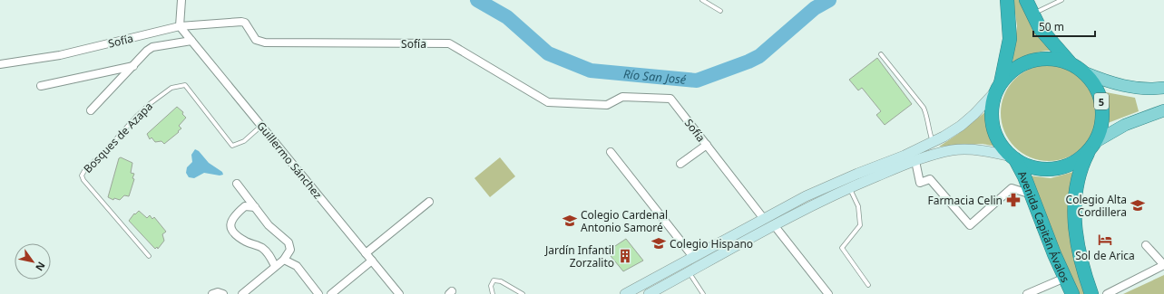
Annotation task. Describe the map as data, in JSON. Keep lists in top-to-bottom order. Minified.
{"streets":{"highway":["5","Avenida Capitán Ávalos"],"street":["Sofía","Guillermo Sánchez"],"lane":["Bosques de Azapa"]},"crossings":[["Sofía","Guillermo Sánchez"],["5","Avenida Capitán Ávalos"],["Bosques de Azapa","Guillermo Sánchez"]],"water":["Río San José"],"places":{"pharmacy":["Farmacia Celin"],"school or university":["Colegio Alta Cordillera","Colegio Cardenal Antonio Samoré","Colegio Hispano"],"hotel":["Sol de Arica"],"building":["Jardín Infantil Zorzalito"]},"scale_bar":"50 m","north":"bottom right"}
